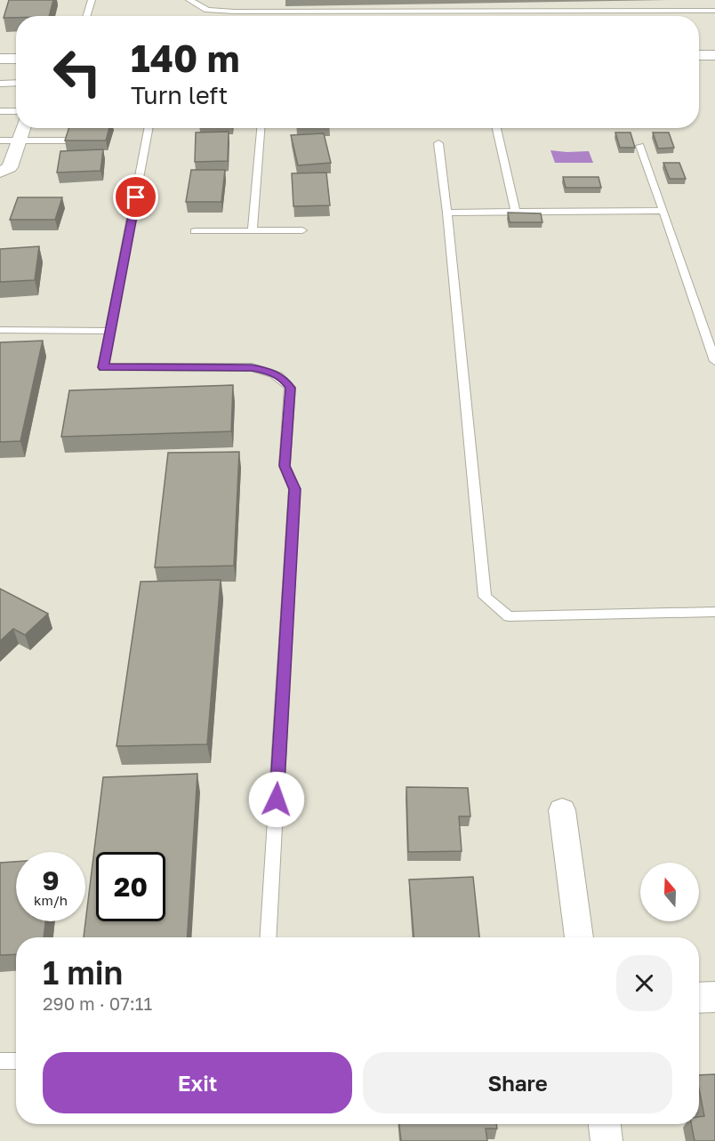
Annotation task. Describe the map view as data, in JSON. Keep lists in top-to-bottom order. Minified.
{"north":"top","page":{"turn":["140 m","Turn left"],"speed":"9 km/h","limit":"20","heading":["1 min","290 m · 07:11"],"buttons":["Exit","Share"]}}
